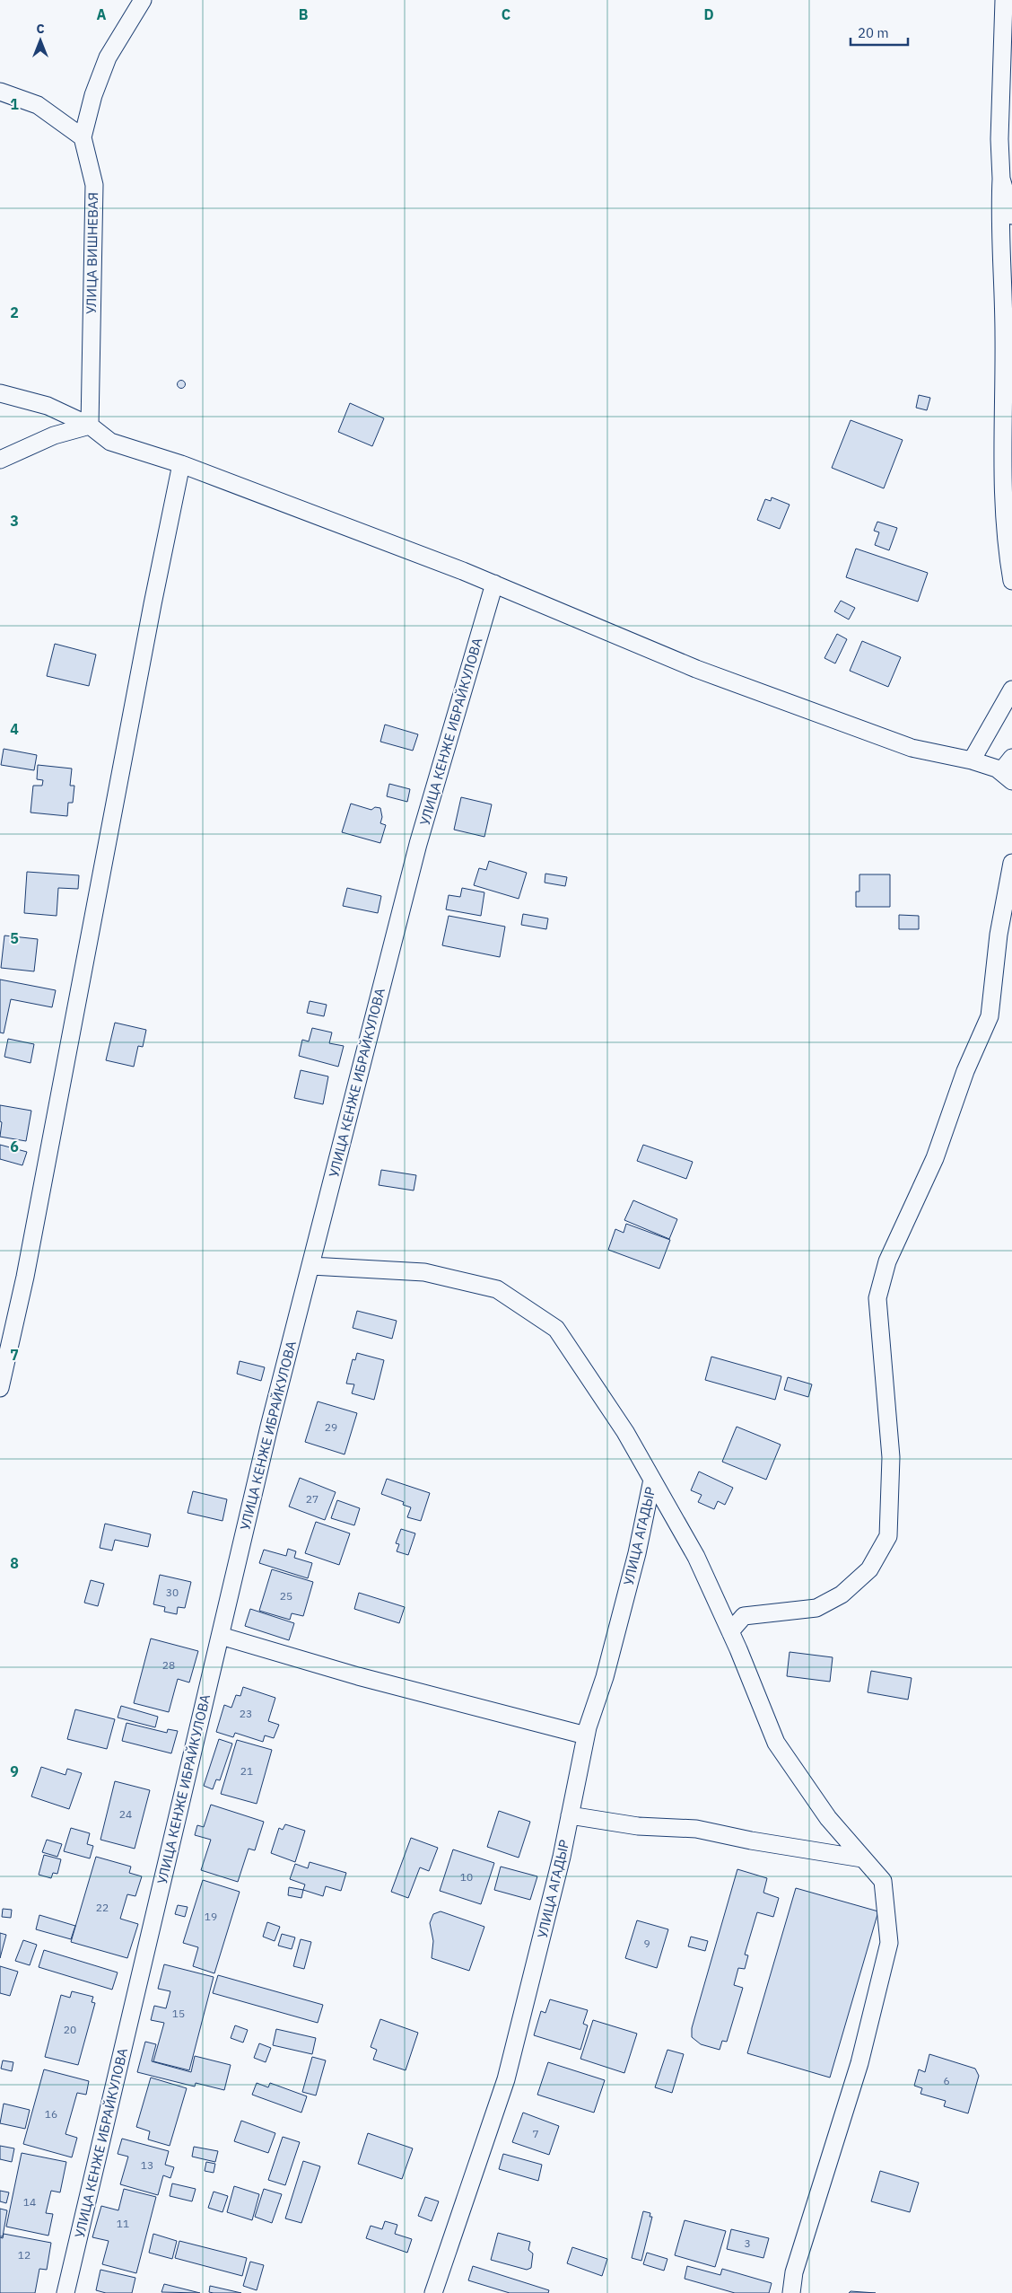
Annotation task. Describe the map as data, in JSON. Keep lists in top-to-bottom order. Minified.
{"streets":{"street":["УЛИЦА ВИШНЕВАЯ","УЛИЦА КЕНЖЕ ИБРАЙКУЛОВА","УЛИЦА АГАДЫР"]},"house_numbers":["29","27","30","25","28","23","21","24","10","22","19","9","15","20","6","16","7","13","14","11","3","12"],"scale_bar":"20 m","north":"top","grid":{"columns":["A","B","C","D"],"rows":["1","2","3","4","5","6","7","8","9"]}}
